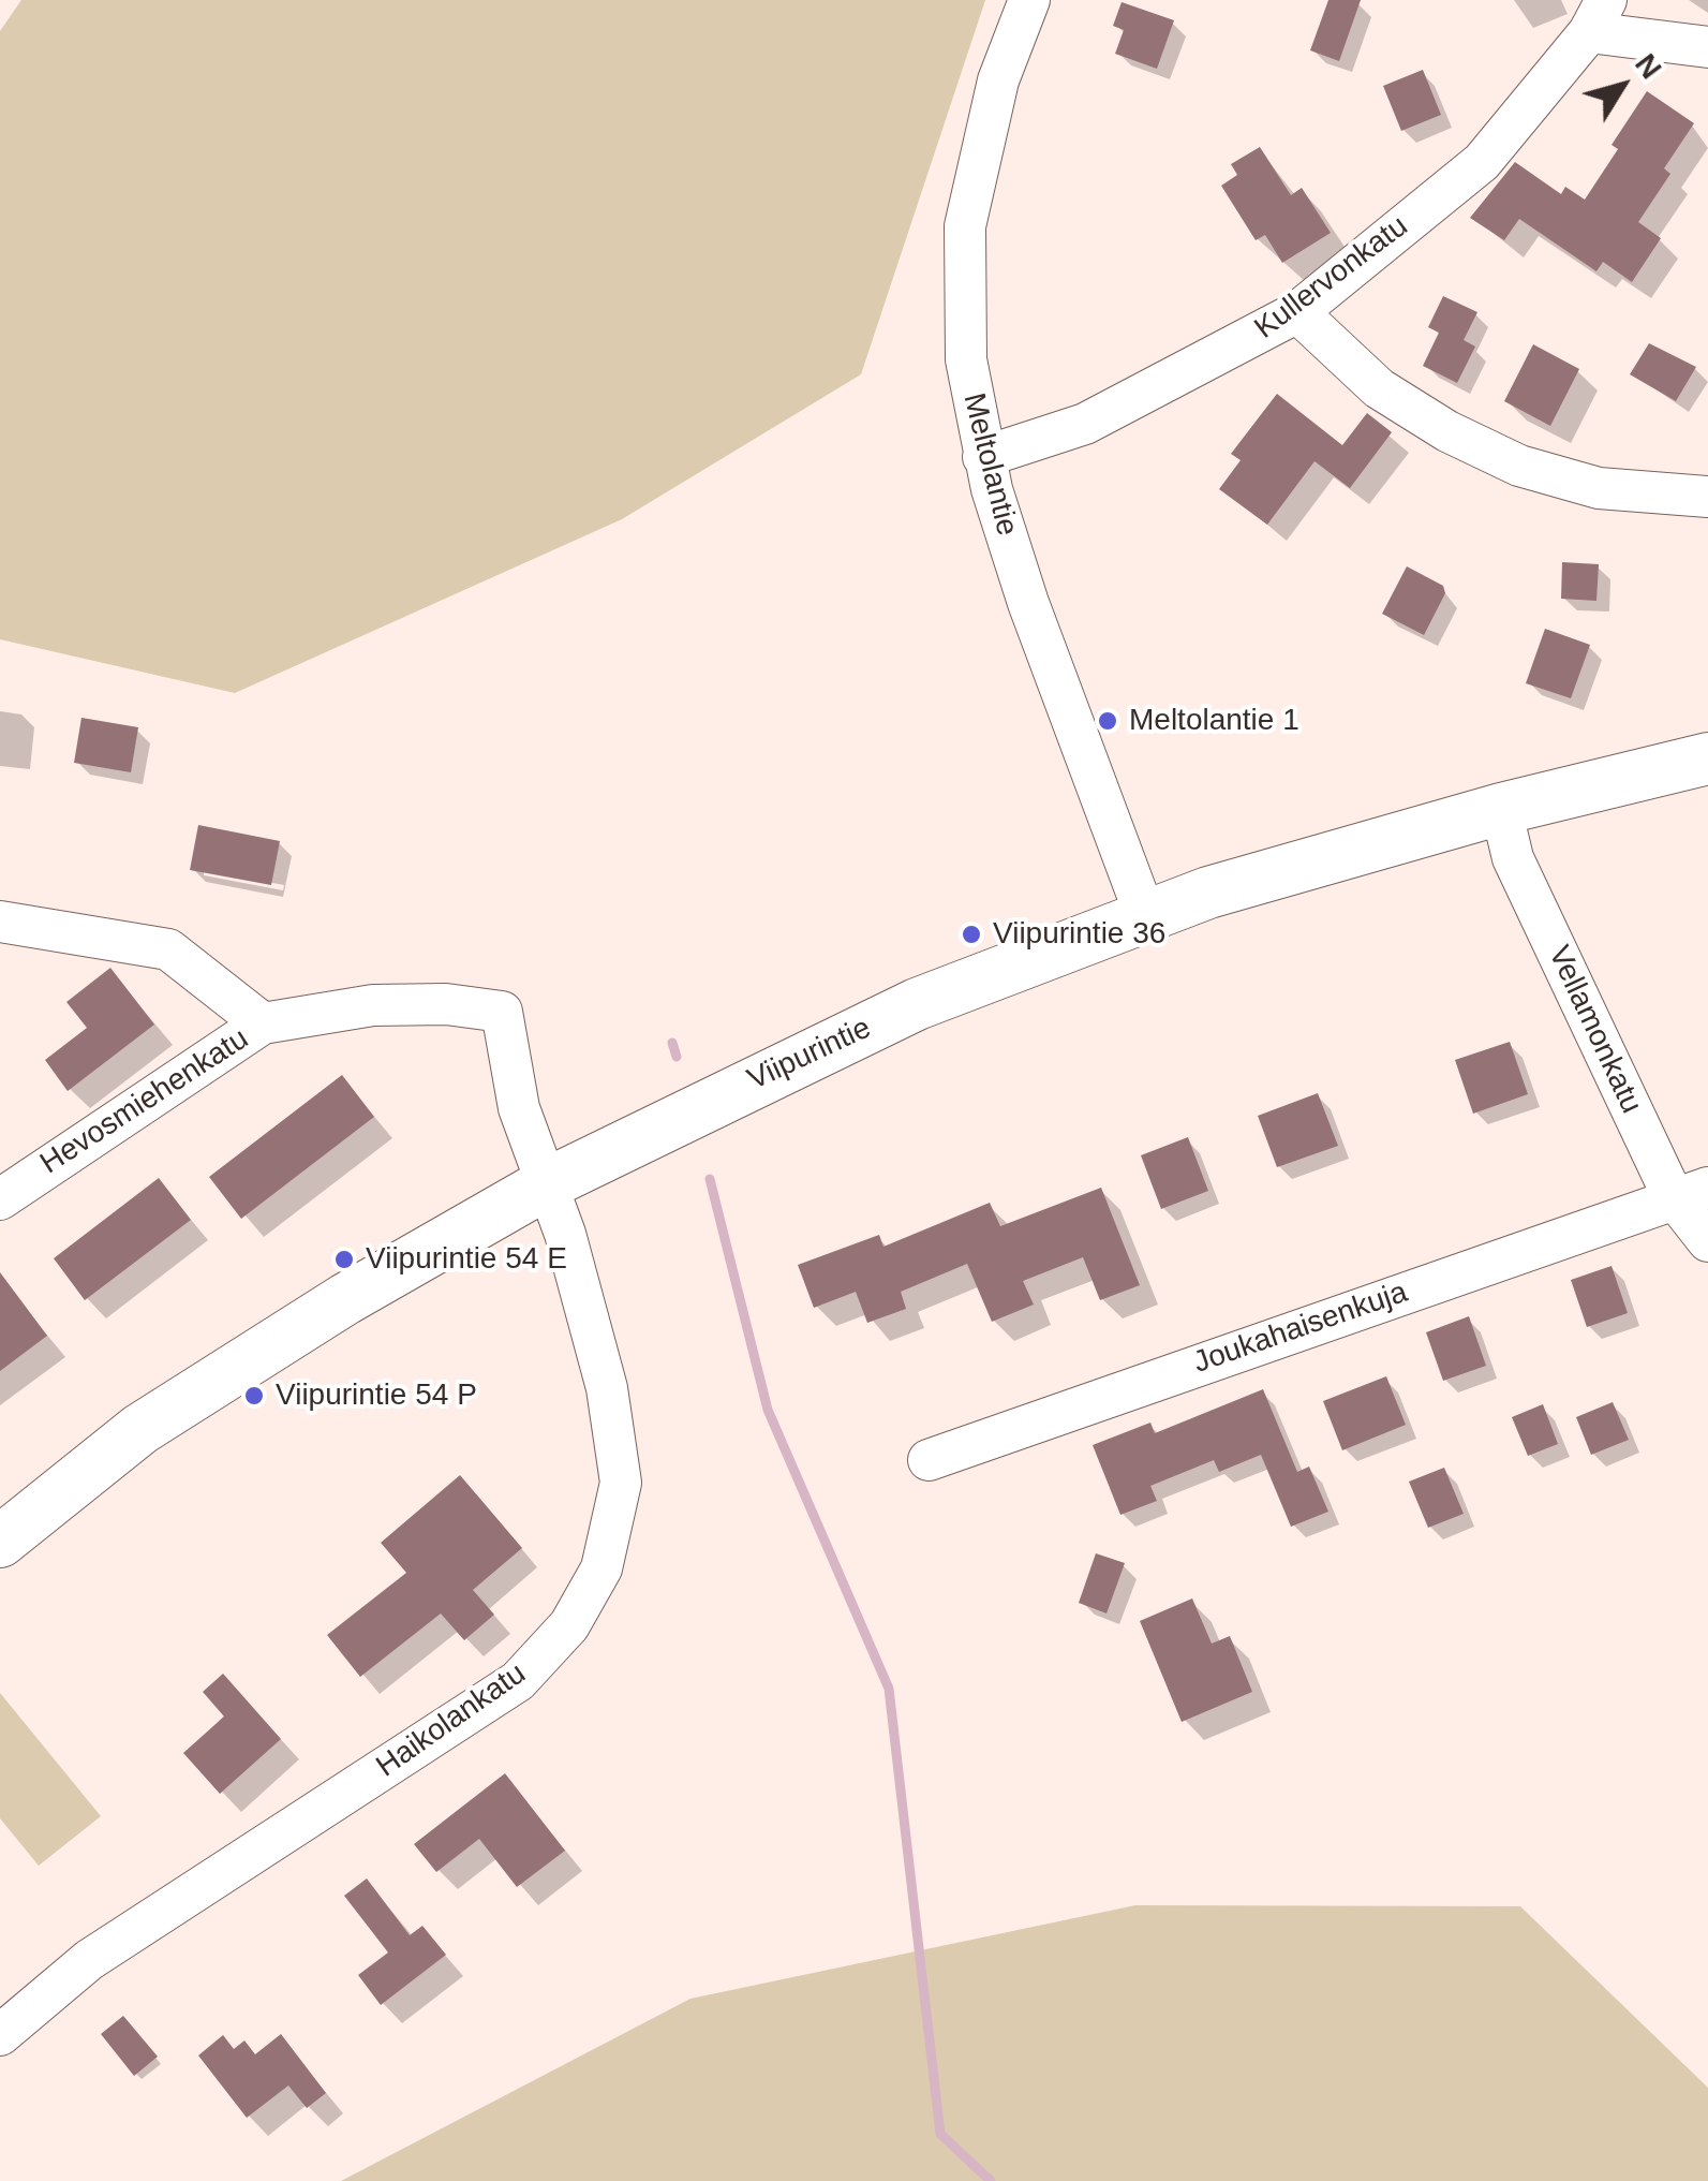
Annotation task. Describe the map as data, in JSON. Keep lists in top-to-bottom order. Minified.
{"streets":{"main road":["Viipurintie"],"street":["Kullervonkatu","Meltolantie","Vellamonkatu","Hevosmiehenkatu","Joukahaisenkuja","Haikolankatu"]},"crossings":[["Kullervonkatu","Meltolantie"],["Meltolantie","Viipurintie"],["Vellamonkatu","Viipurintie"],["Vellamonkatu","Joukahaisenkuja"],["Viipurintie","Hevosmiehenkatu"],["Viipurintie","Haikolankatu"],["Hevosmiehenkatu","Haikolankatu"]],"places":["Meltolantie 1","Viipurintie 36","Viipurintie 54 E","Viipurintie 54 P"],"north":"top right"}
